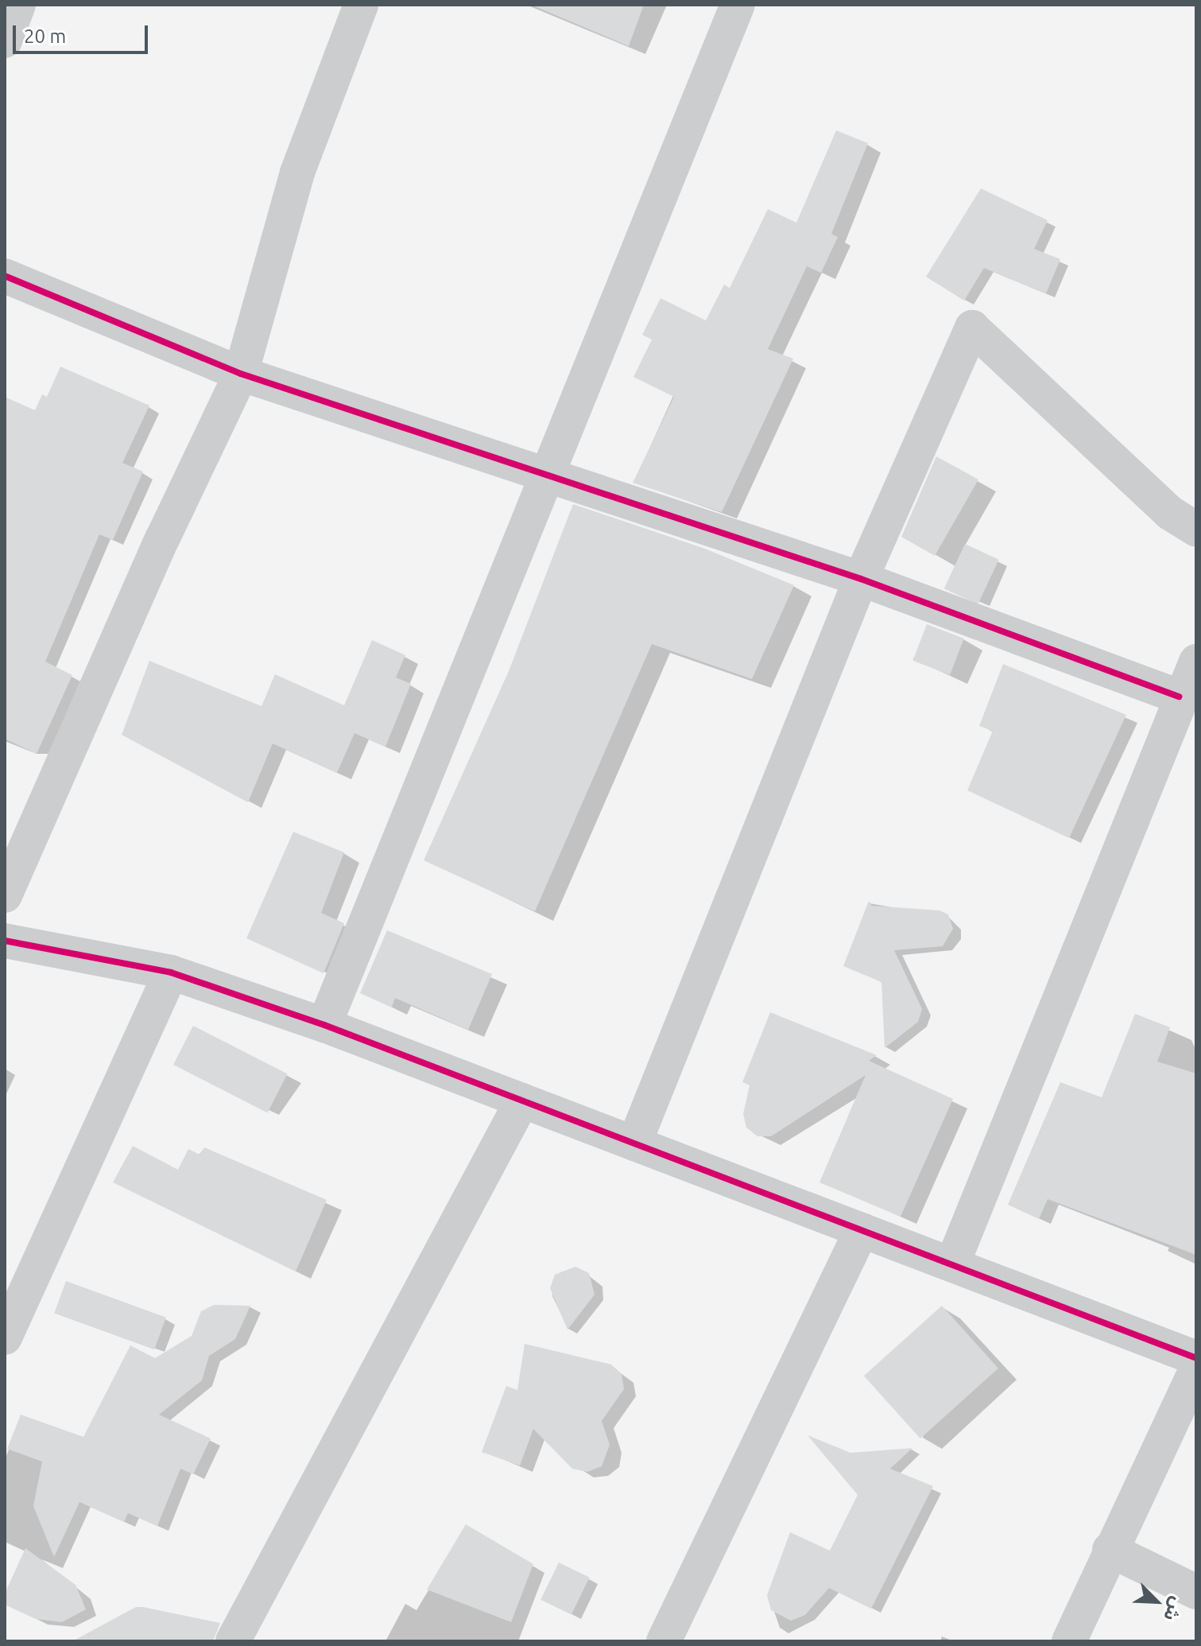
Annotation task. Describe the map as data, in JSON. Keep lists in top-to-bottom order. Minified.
{"scale_bar":"20 m","north":"bottom right"}
